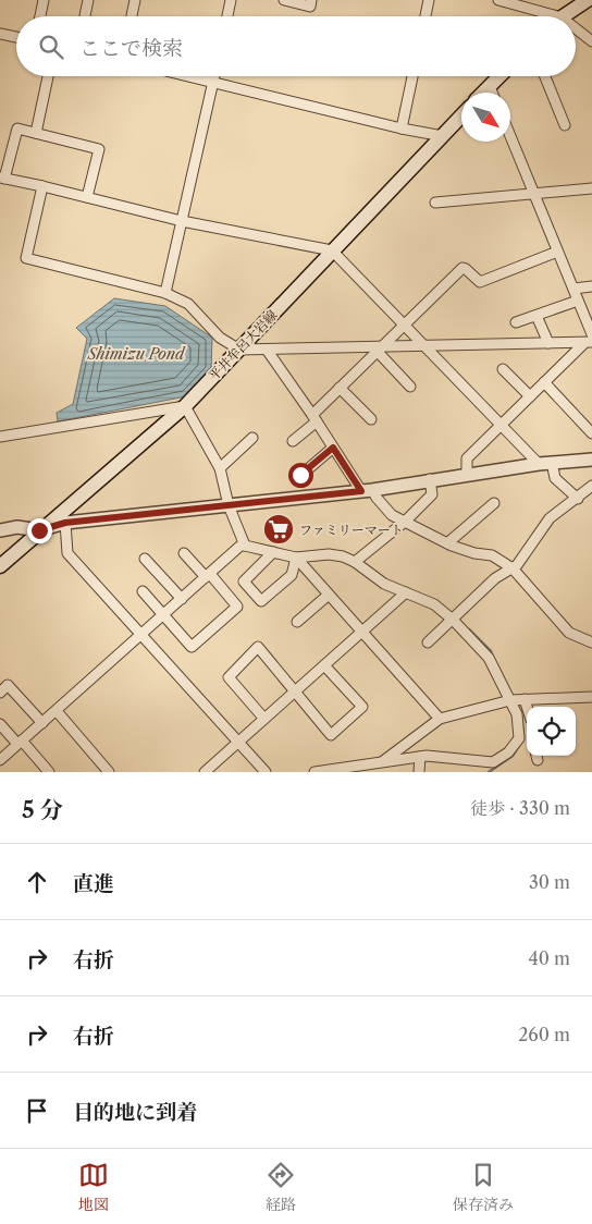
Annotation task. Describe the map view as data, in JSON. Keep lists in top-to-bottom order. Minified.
{"streets":{"main road":["平井牟呂大岩線"]},"water":["Shimizu Pond"],"places":{"supermarket":["ファミリーマート"]},"north":"bottom right","page":{"search":"ここで検索","heading":["5 分","徒歩 · 330 m"],"list":[["直進","30 m"],["右折","40 m"],["右折","260 m"],"目的地に到着"],"nav":["地図","経路","保存済み"]}}
